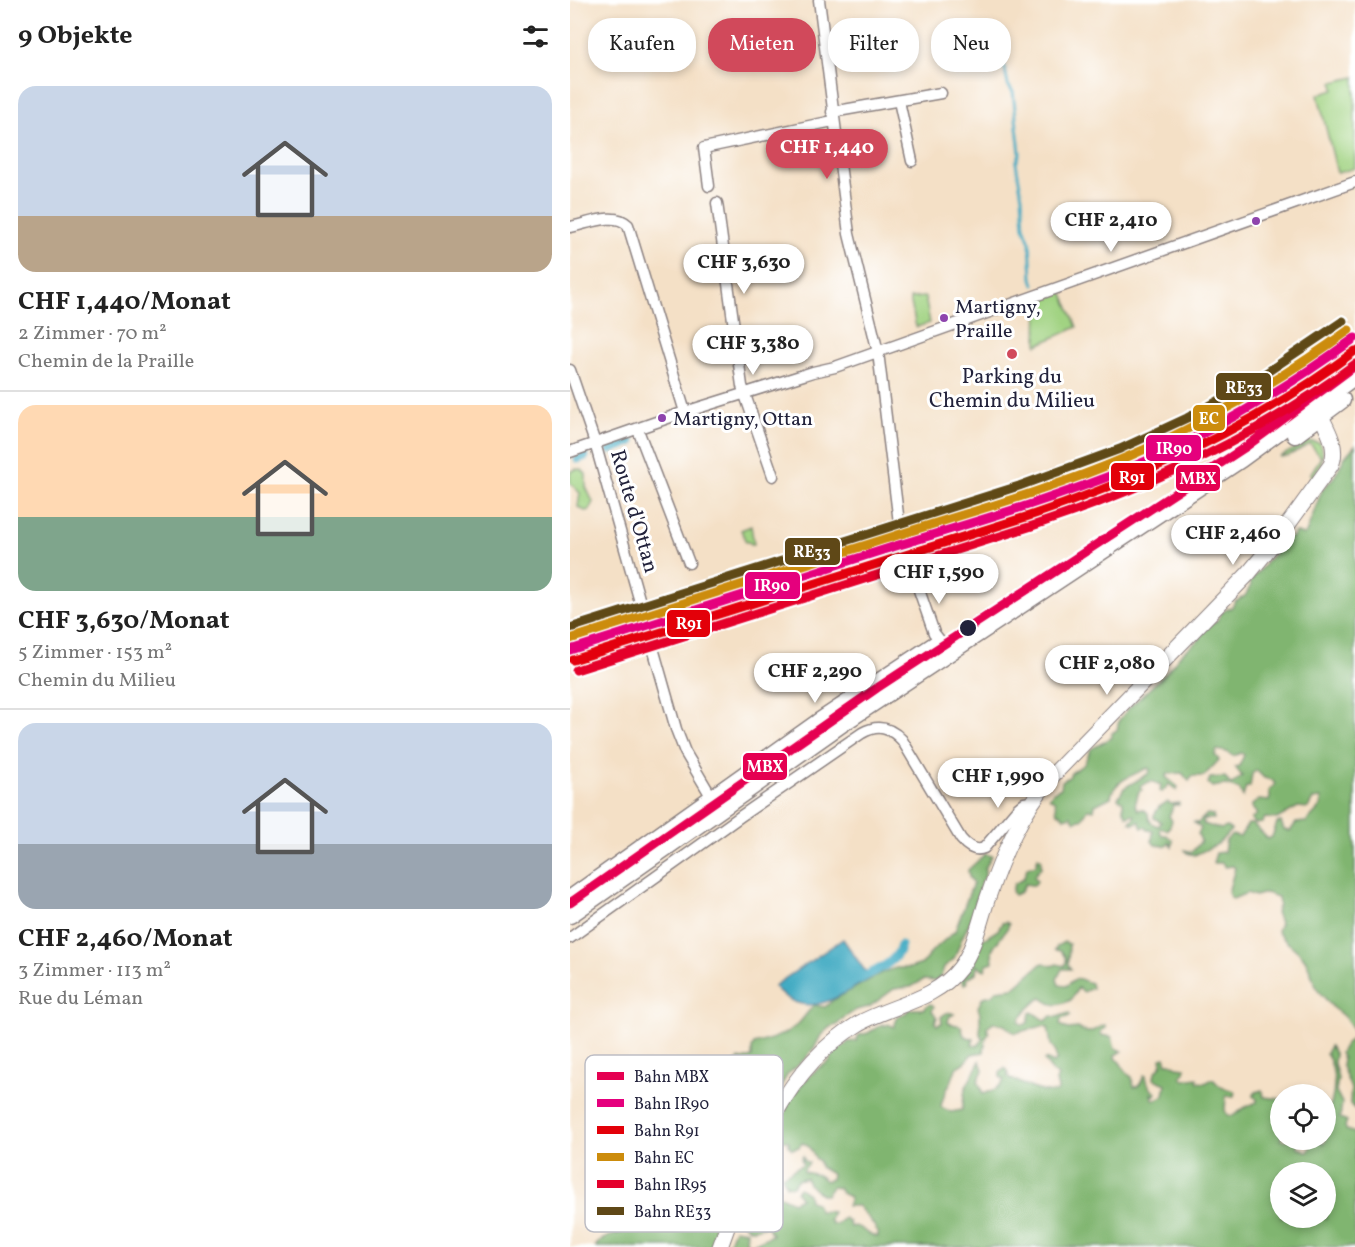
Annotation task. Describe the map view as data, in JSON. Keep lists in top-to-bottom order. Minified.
{"streets":{"street":["Route d'Ottan"]},"places":["Martigny, Praille","Parking du Chemin du Milieu","Martigny, Ottan"],"lines":["rail line RE33","rail line EC","rail line IR90","rail line R91","rail line IR95","rail line MBX"],"legend":["Bahn MBX","Bahn IR90","Bahn R91","Bahn EC","Bahn IR95","Bahn RE33"],"page":{"heading":"9 Objekte","chip":["Kaufen","Mieten","Filter","Neu"],"list":[{"name":"CHF 1,440/Monat","note":"2 Zimmer · 70 m² · Chemin de la Praille"},{"name":"CHF 3,630/Monat","note":"5 Zimmer · 153 m² · Chemin du Milieu"},{"name":"CHF 2,460/Monat","note":"3 Zimmer · 113 m² · Rue du Léman"}],"price":["CHF 1,440","CHF 2,410","CHF 3,630","CHF 3,380","CHF 2,460","CHF 1,590","CHF 2,080","CHF 2,290","CHF 1,990"]}}
